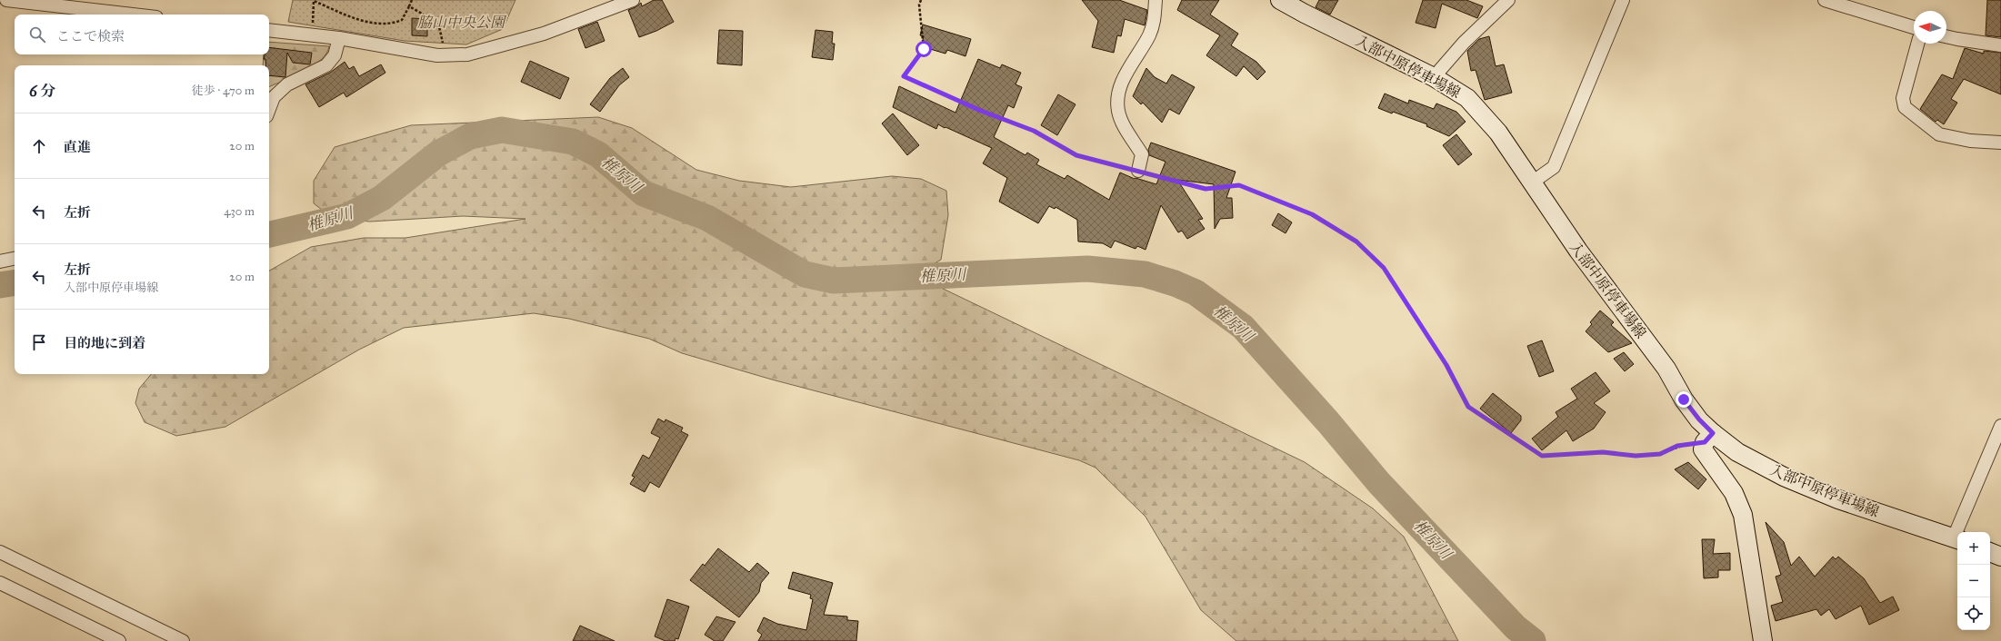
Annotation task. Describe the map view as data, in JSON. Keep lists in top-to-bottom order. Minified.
{"streets":{"main road":["入部中原停車場線"]},"water":["椎原川"],"parks":["脇山中央公園"],"north":"left","page":{"search":"ここで検索","heading":["6 分","徒歩 · 470 m"],"list":[["直進","20 m"],["左折","430 m"],["左折","入部中原停車場線","20 m"],"目的地に到着"],"map_buttons":["+","−"]}}
